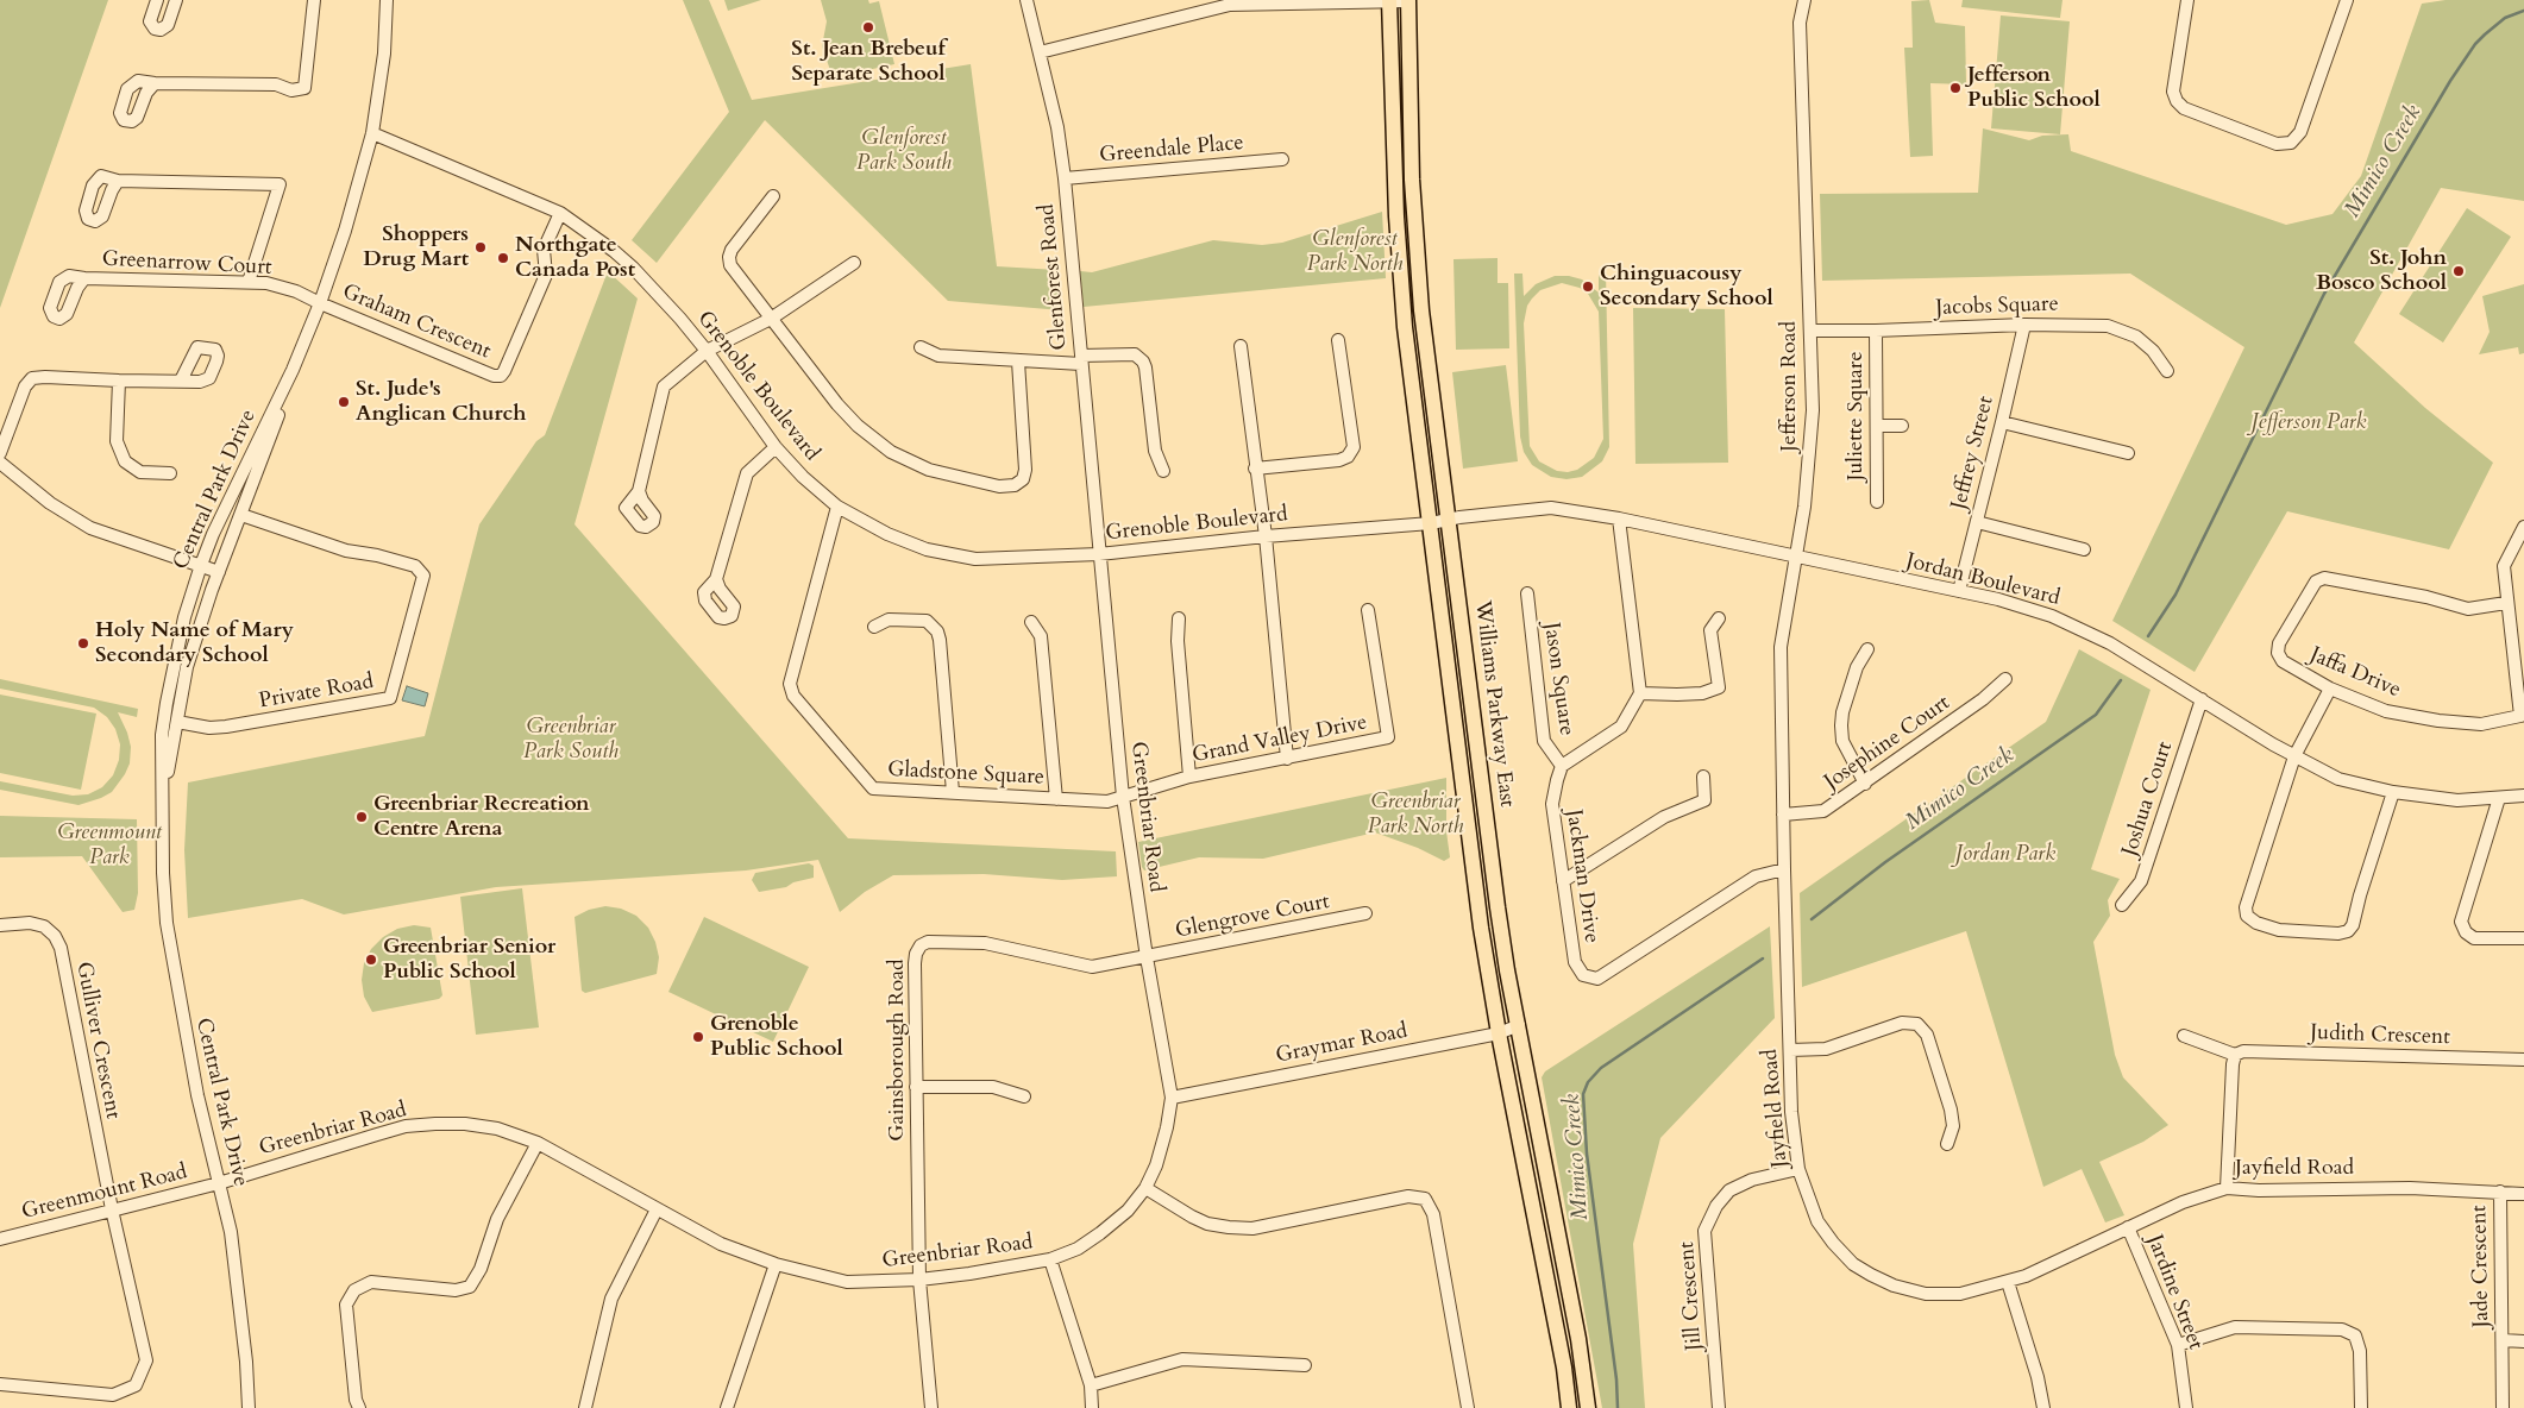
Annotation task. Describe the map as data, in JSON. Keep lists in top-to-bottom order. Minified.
{"streets":{"main road":["Williams Parkway East"],"street":["Greendale Place","Greenarrow Court","Glenforest Road","Jacobs Square","Graham Crescent","Grenoble Boulevard","Jefferson Road","Juliette Square","Jeffrey Street","Central Park Drive","Jordan Boulevard","Jaffa Drive","Jason Square","Private Road","Grand Valley Drive","Josephine Court","Gladstone Square","Joshua Court","Greenbriar Road","Jackman Drive","Glengrove Court","Judith Crescent","Gulliver Crescent","Graymar Road","Gainsborough Road","Jayfield Road","Greenmount Road","Jade Crescent","Jardine Street","Jill Crescent"]},"crossings":[["Greendale Place","Glenforest Road"],["Greenarrow Court","Graham Crescent"],["Greenarrow Court","Central Park Drive"],["Glenforest Road","Grenoble Boulevard"],["Glenforest Road","Greenbriar Road"],["Jacobs Square","Jefferson Road"],["Jacobs Square","Juliette Square"],["Jacobs Square","Jeffrey Street"],["Graham Crescent","Grenoble Boulevard"],["Graham Crescent","Central Park Drive"],["Grenoble Boulevard","Central Park Drive"],["Grenoble Boulevard","Jordan Boulevard"],["Grenoble Boulevard","Williams Parkway East"],["Grenoble Boulevard","Gladstone Square"],["Grenoble Boulevard","Greenbriar Road"],["Jefferson Road","Jordan Boulevard"],["Jefferson Road","Jayfield Road"],["Jeffrey Street","Jordan Boulevard"],["Central Park Drive","Private Road"],["Central Park Drive","Greenbriar Road"],["Central Park Drive","Greenmount Road"],["Jordan Boulevard","Williams Parkway East"],["Jordan Boulevard","Joshua Court"],["Jordan Boulevard","Jayfield Road"],["Jason Square","Jackman Drive"],["Williams Parkway East","Graymar Road"],["Grand Valley Drive","Gladstone Square"],["Grand Valley Drive","Greenbriar Road"],["Josephine Court","Jayfield Road"],["Gladstone Square","Greenbriar Road"],["Greenbriar Road","Glengrove Court"],["Greenbriar Road","Graymar Road"],["Greenbriar Road","Gainsborough Road"],["Greenbriar Road","Greenmount Road"],["Jackman Drive","Jayfield Road"],["Glengrove Court","Gainsborough Road"],["Gulliver Crescent","Greenmount Road"],["Jayfield Road","Jade Crescent"],["Jayfield Road","Jardine Street"],["Jayfield Road","Jill Crescent"]],"water":["Mimico Creek"],"parks":["Glenforest Park South","Glenforest Park North","Jefferson Park","Greenbriar Park South","Greenbriar Park North","Greenmount Park","Jordan Park"],"places":["St. Jean Brebeuf Separate School","Jefferson Public School","Shoppers Drug Mart","Northgate Canada Post","St. John Bosco School","Chinguacousy Secondary School","St. Jude's Anglican Church","Holy Name of Mary Secondary School","Greenbriar Recreation Centre Arena","Greenbriar Senior Public School","Grenoble Public School"]}
